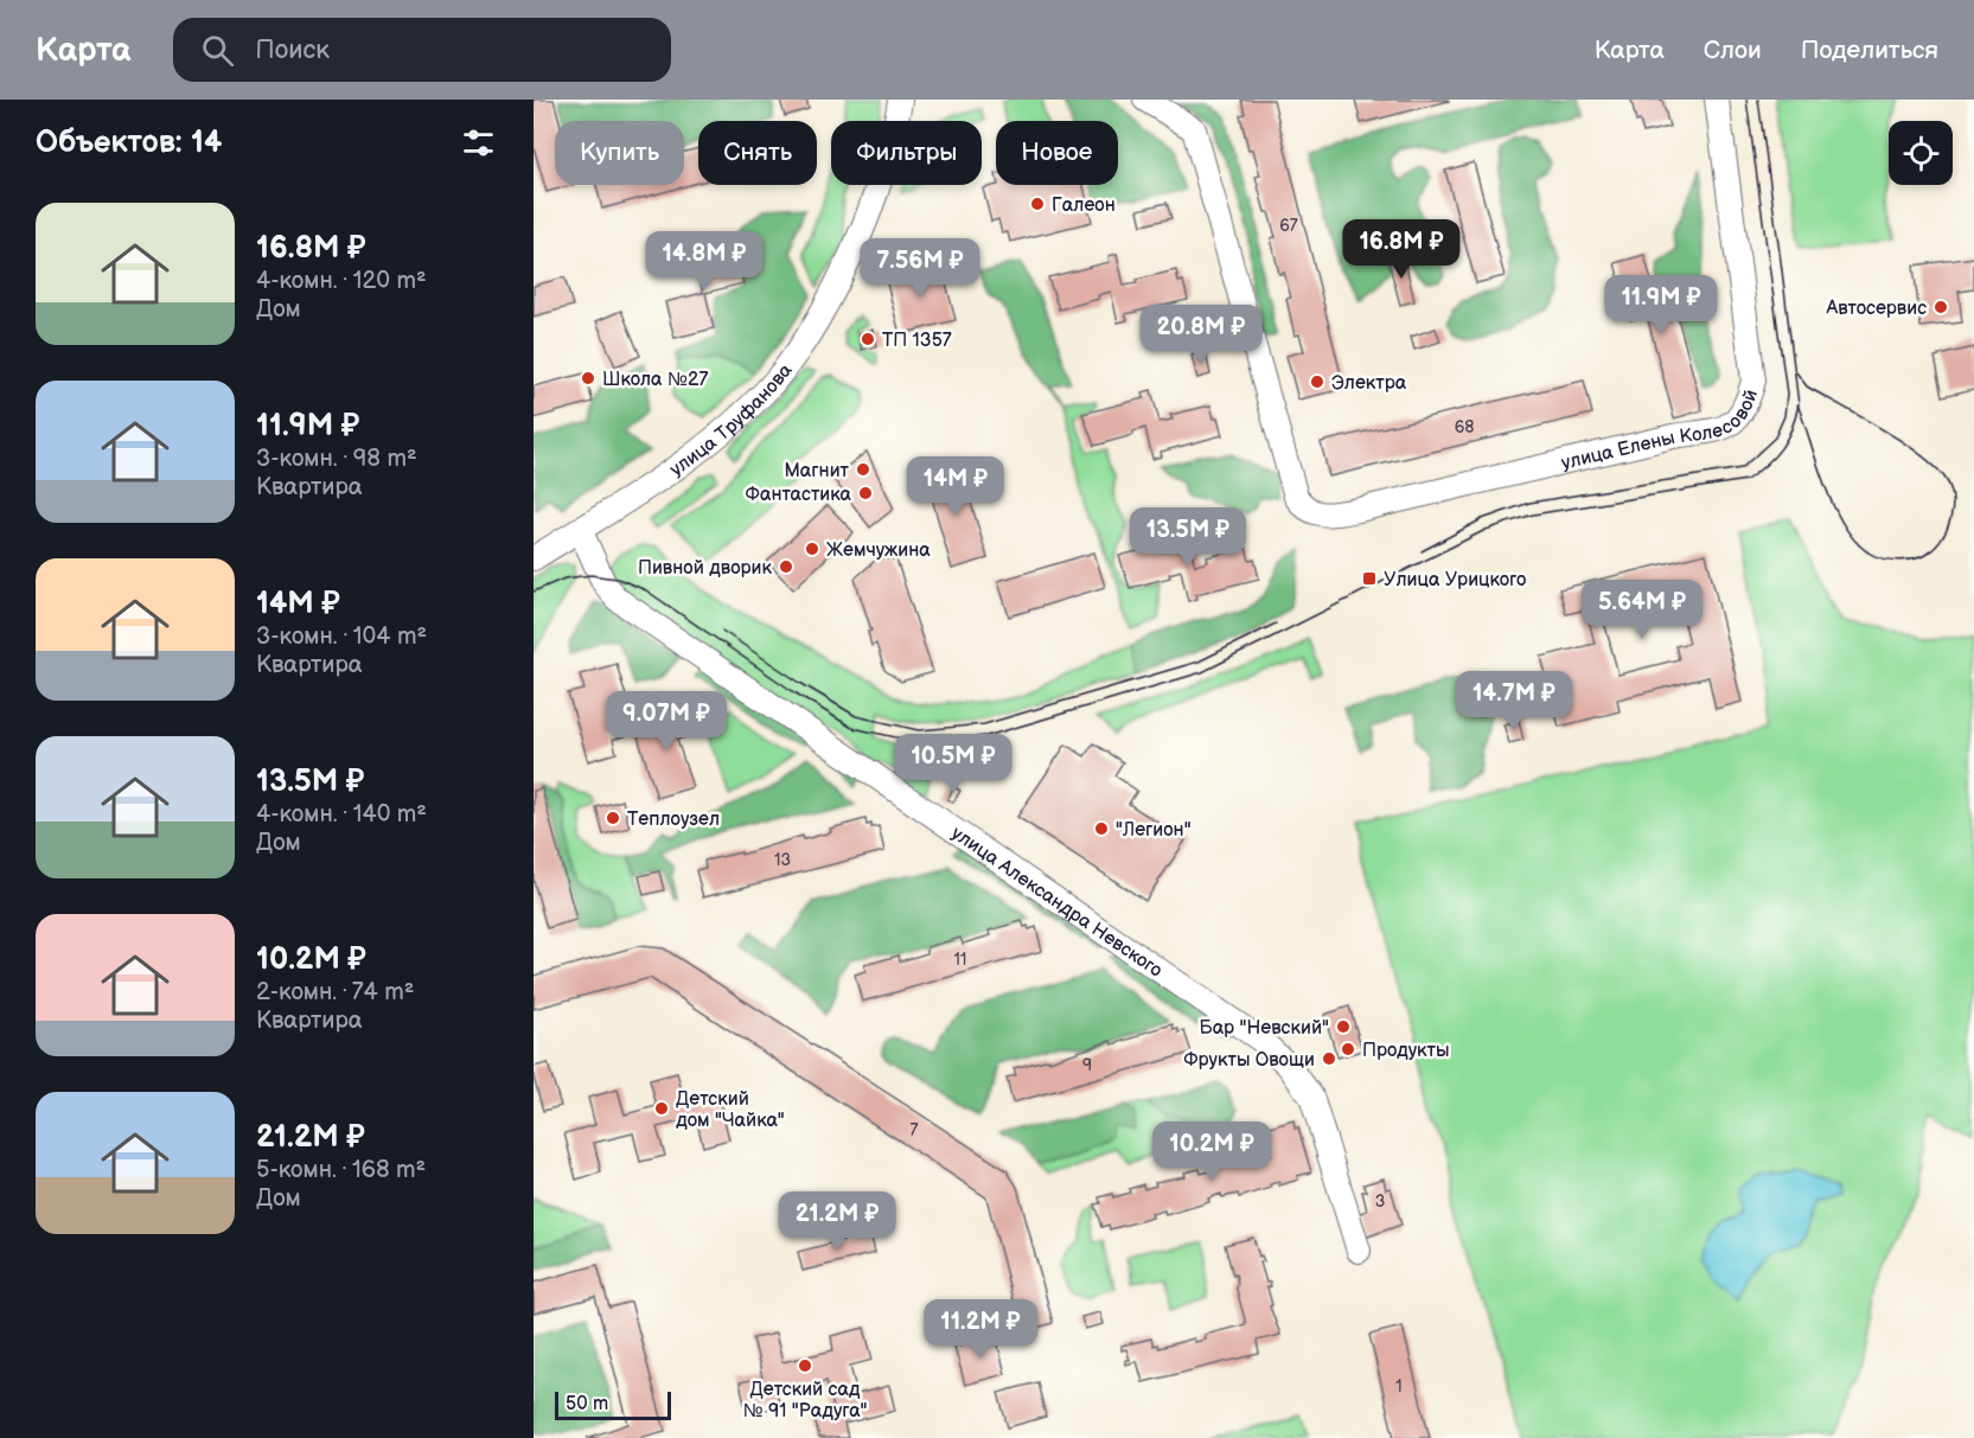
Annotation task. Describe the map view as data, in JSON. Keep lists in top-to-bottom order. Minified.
{"streets":{"street":["улица Труфанова","улица Елены Колесовой","улица Александра Невского"]},"crossings":[["улица Труфанова","улица Александра Невского"]],"places":{"other":["Галеон","Автосервис","ТП 1357","Школа №27","Электра","Магнит","Фантастика","Жемчужина","Пивной дворик","Теплоузел","\"Легион\"","Бар \"Невский\"","Продукты","Фрукты Овощи","Детский дом \"Чайка\"","Детский сад № 91 \"Радуга\""],"transit":["Улица Урицкого"]},"house_numbers":["67","68","13","11","9","7","3","1"],"scale_bar":"50 m","page":{"header":"Карта","search":"Поиск","nav":["Карта","Слои","Поделиться"],"heading":"Объектов: 14","chip":["Купить","Снять","Фильтры","Новое"],"list":[{"name":"16.8M ₽","note":"4-комн. · 120 m² · Дом"},{"name":"11.9M ₽","note":"3-комн. · 98 m² · Квартира"},{"name":"14M ₽","note":"3-комн. · 104 m² · Квартира"},{"name":"13.5M ₽","note":"4-комн. · 140 m² · Дом"},{"name":"10.2M ₽","note":"2-комн. · 74 m² · Квартира"},{"name":"21.2M ₽","note":"5-комн. · 168 m² · Дом"}],"price":["16.8M ₽","14.8M ₽","7.56M ₽","11.9M ₽","20.8M ₽","14M ₽","13.5M ₽","5.64M ₽","14.7M ₽","9.07M ₽","10.5M ₽","10.2M ₽","21.2M ₽","11.2M ₽"],"scale":"50 m"}}
